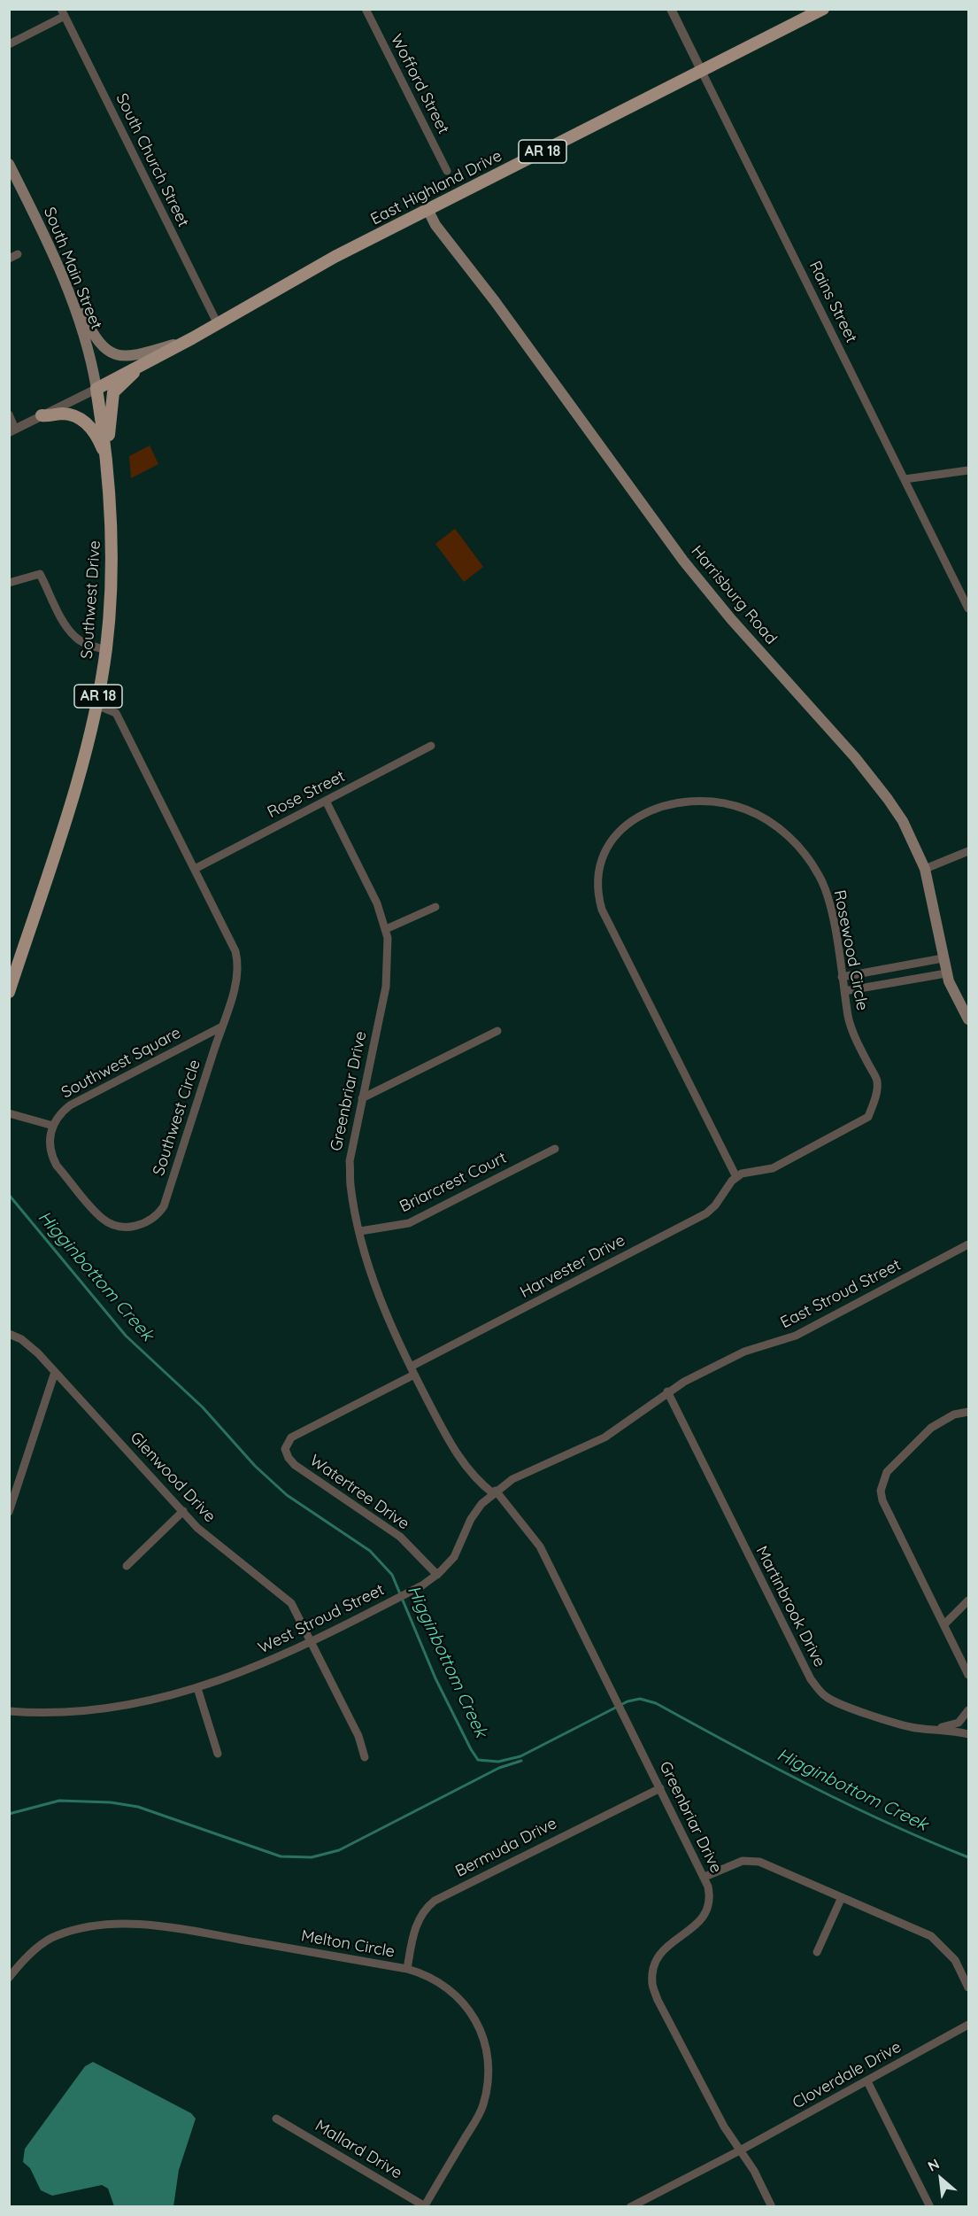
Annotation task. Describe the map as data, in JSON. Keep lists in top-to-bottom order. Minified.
{"streets":{"main road":["AR 18","East Highland Drive","South Main Street","Harrisburg Road","Southwest Drive"],"street":["Wofford Street","South Church Street","Rains Street","Rose Street","Rosewood Circle","Southwest Square","Greenbriar Drive","Southwest Circle","Briarcrest Court","Harvester Drive","East Stroud Street","Glenwood Drive","Watertree Drive","Martinbrook Drive","West Stroud Street","Bermuda Drive","Melton Circle","Cloverdale Drive","Mallard Drive"]},"crossings":[["South Church Street","East Highland Drive"],["East Highland Drive","South Main Street"],["East Highland Drive","Rains Street"],["East Highland Drive","Harrisburg Road"],["East Highland Drive","Southwest Drive"],["South Main Street","Southwest Drive"],["Southwest Drive","Southwest Circle"],["Rose Street","Greenbriar Drive"],["Rose Street","Southwest Circle"],["Rosewood Circle","Harvester Drive"],["Southwest Square","Southwest Circle"],["Greenbriar Drive","Briarcrest Court"],["Greenbriar Drive","Harvester Drive"],["Greenbriar Drive","Watertree Drive"],["Greenbriar Drive","West Stroud Street"],["Greenbriar Drive","Bermuda Drive"],["Greenbriar Drive","Cloverdale Drive"],["Harvester Drive","Watertree Drive"],["East Stroud Street","Martinbrook Drive"],["East Stroud Street","West Stroud Street"],["Glenwood Drive","West Stroud Street"],["Watertree Drive","West Stroud Street"],["Martinbrook Drive","West Stroud Street"],["Bermuda Drive","Melton Circle"],["Melton Circle","Mallard Drive"]],"water":["Higginbottom Creek"],"north":"top left"}
